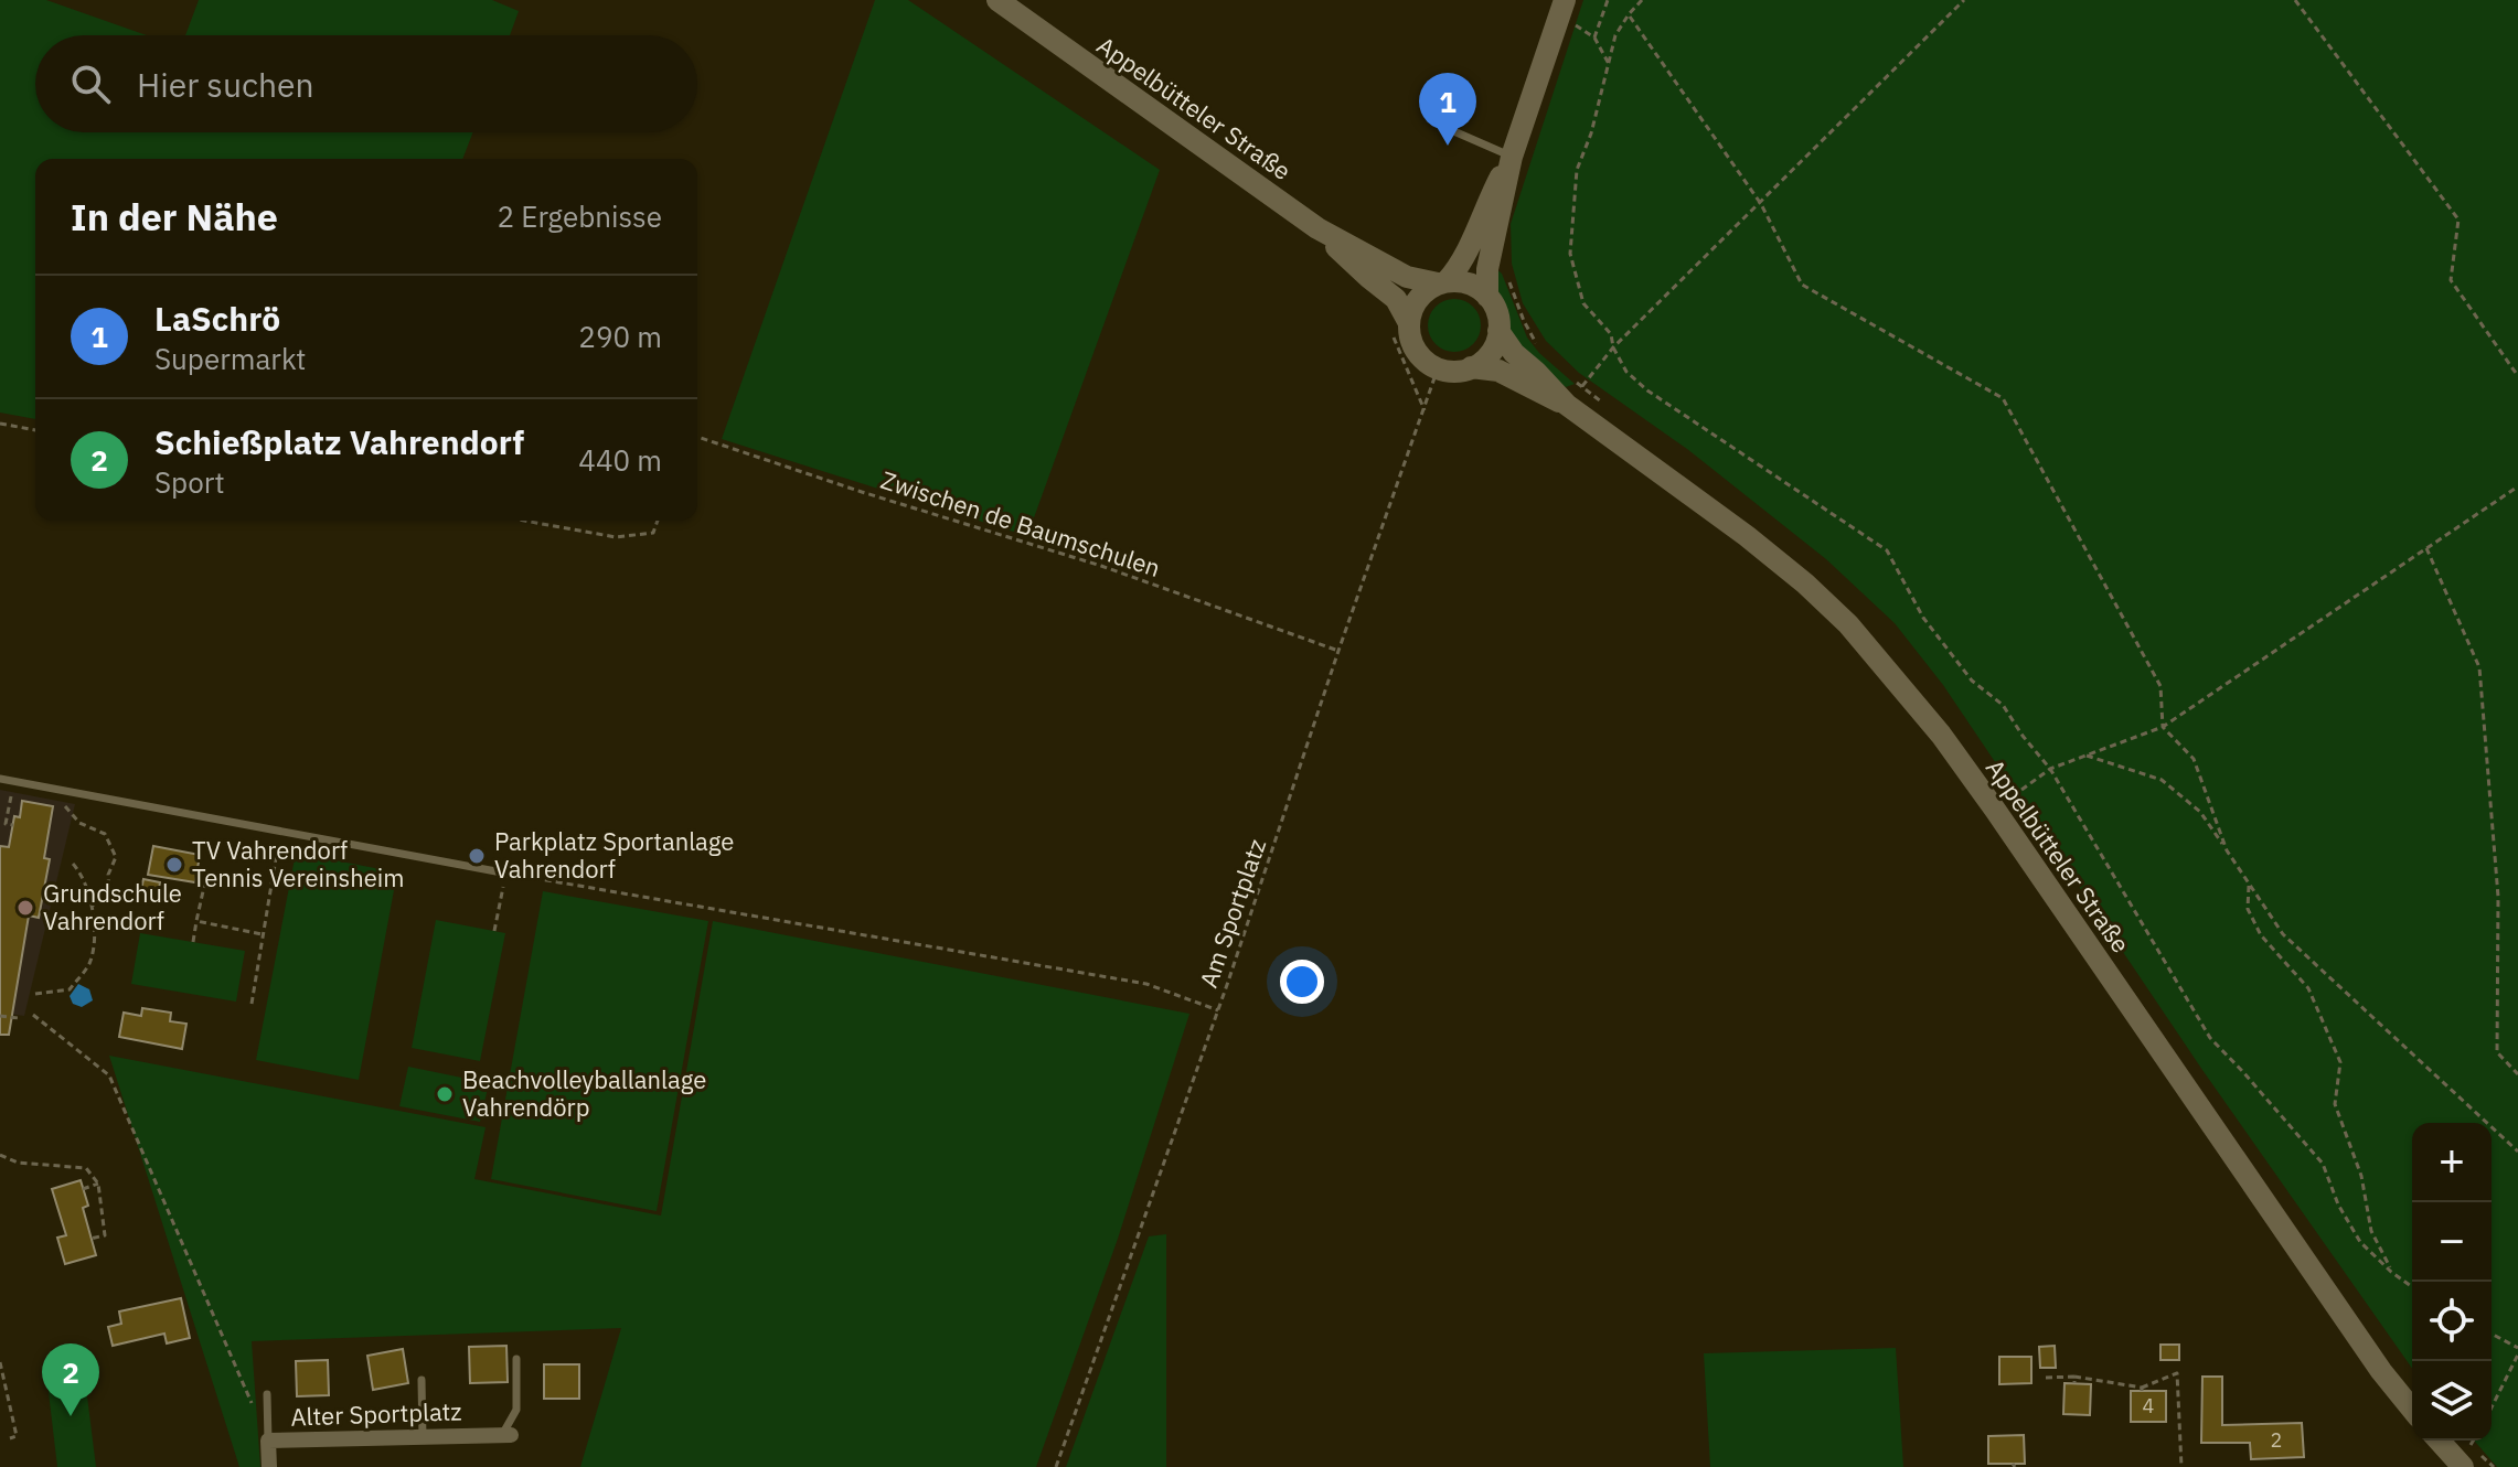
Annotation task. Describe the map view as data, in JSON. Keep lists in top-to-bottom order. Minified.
{"streets":{"main road":["Appelbütteler Straße"],"street":["Alter Sportplatz"],"path":["Zwischen de Baumschulen","Am Sportplatz"]},"crossings":[["Appelbütteler Straße","Am Sportplatz"],["Zwischen de Baumschulen","Am Sportplatz"]],"places":["Parkplatz Sportanlage Vahrendorf","TV Vahrendorf Tennis Vereinsheim","Grundschule Vahrendorf","Beachvolleyballanlage Vahrendörp"],"house_numbers":["4","2"],"page":{"search":"Hier suchen","pins":["1","2"],"heading":["In der Nähe","2 Ergebnisse"],"list":[{"mark":"1","name":"LaSchrö","note":"Supermarkt","value":"290 m"},{"mark":"2","name":"Schießplatz Vahrendorf","note":"Sport","value":"440 m"}],"map_buttons":["+","−"]}}
